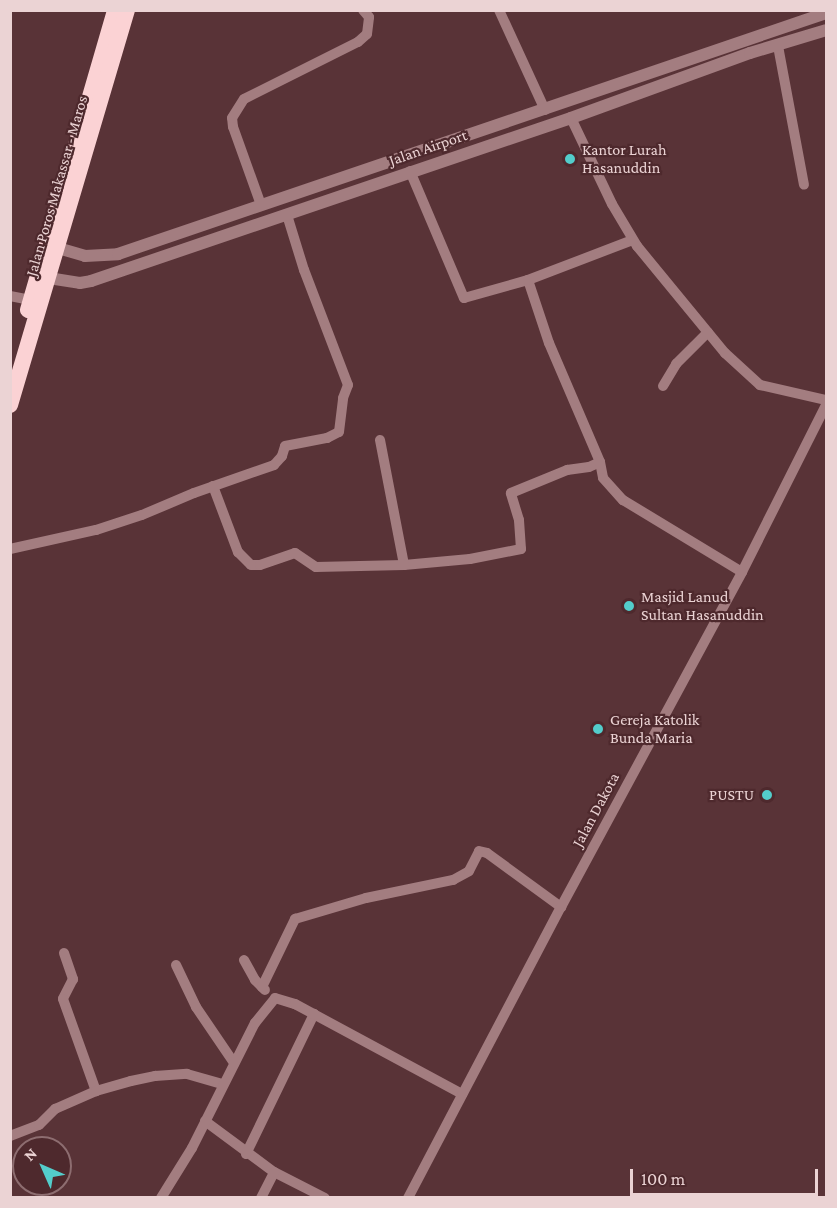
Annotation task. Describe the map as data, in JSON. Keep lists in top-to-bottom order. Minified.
{"streets":{"highway":["Jalan Poros Makassar - Maros"],"street":["Jalan Airport","Jalan Dakota"]},"crossings":[["Jalan Airport","Jalan Poros Makassar - Maros"]],"places":["Kantor Lurah Hasanuddin","Masjid Lanud Sultan Hasanuddin","Gereja Katolik Bunda Maria","PUSTU"],"scale_bar":"100 m","north":"top left"}
